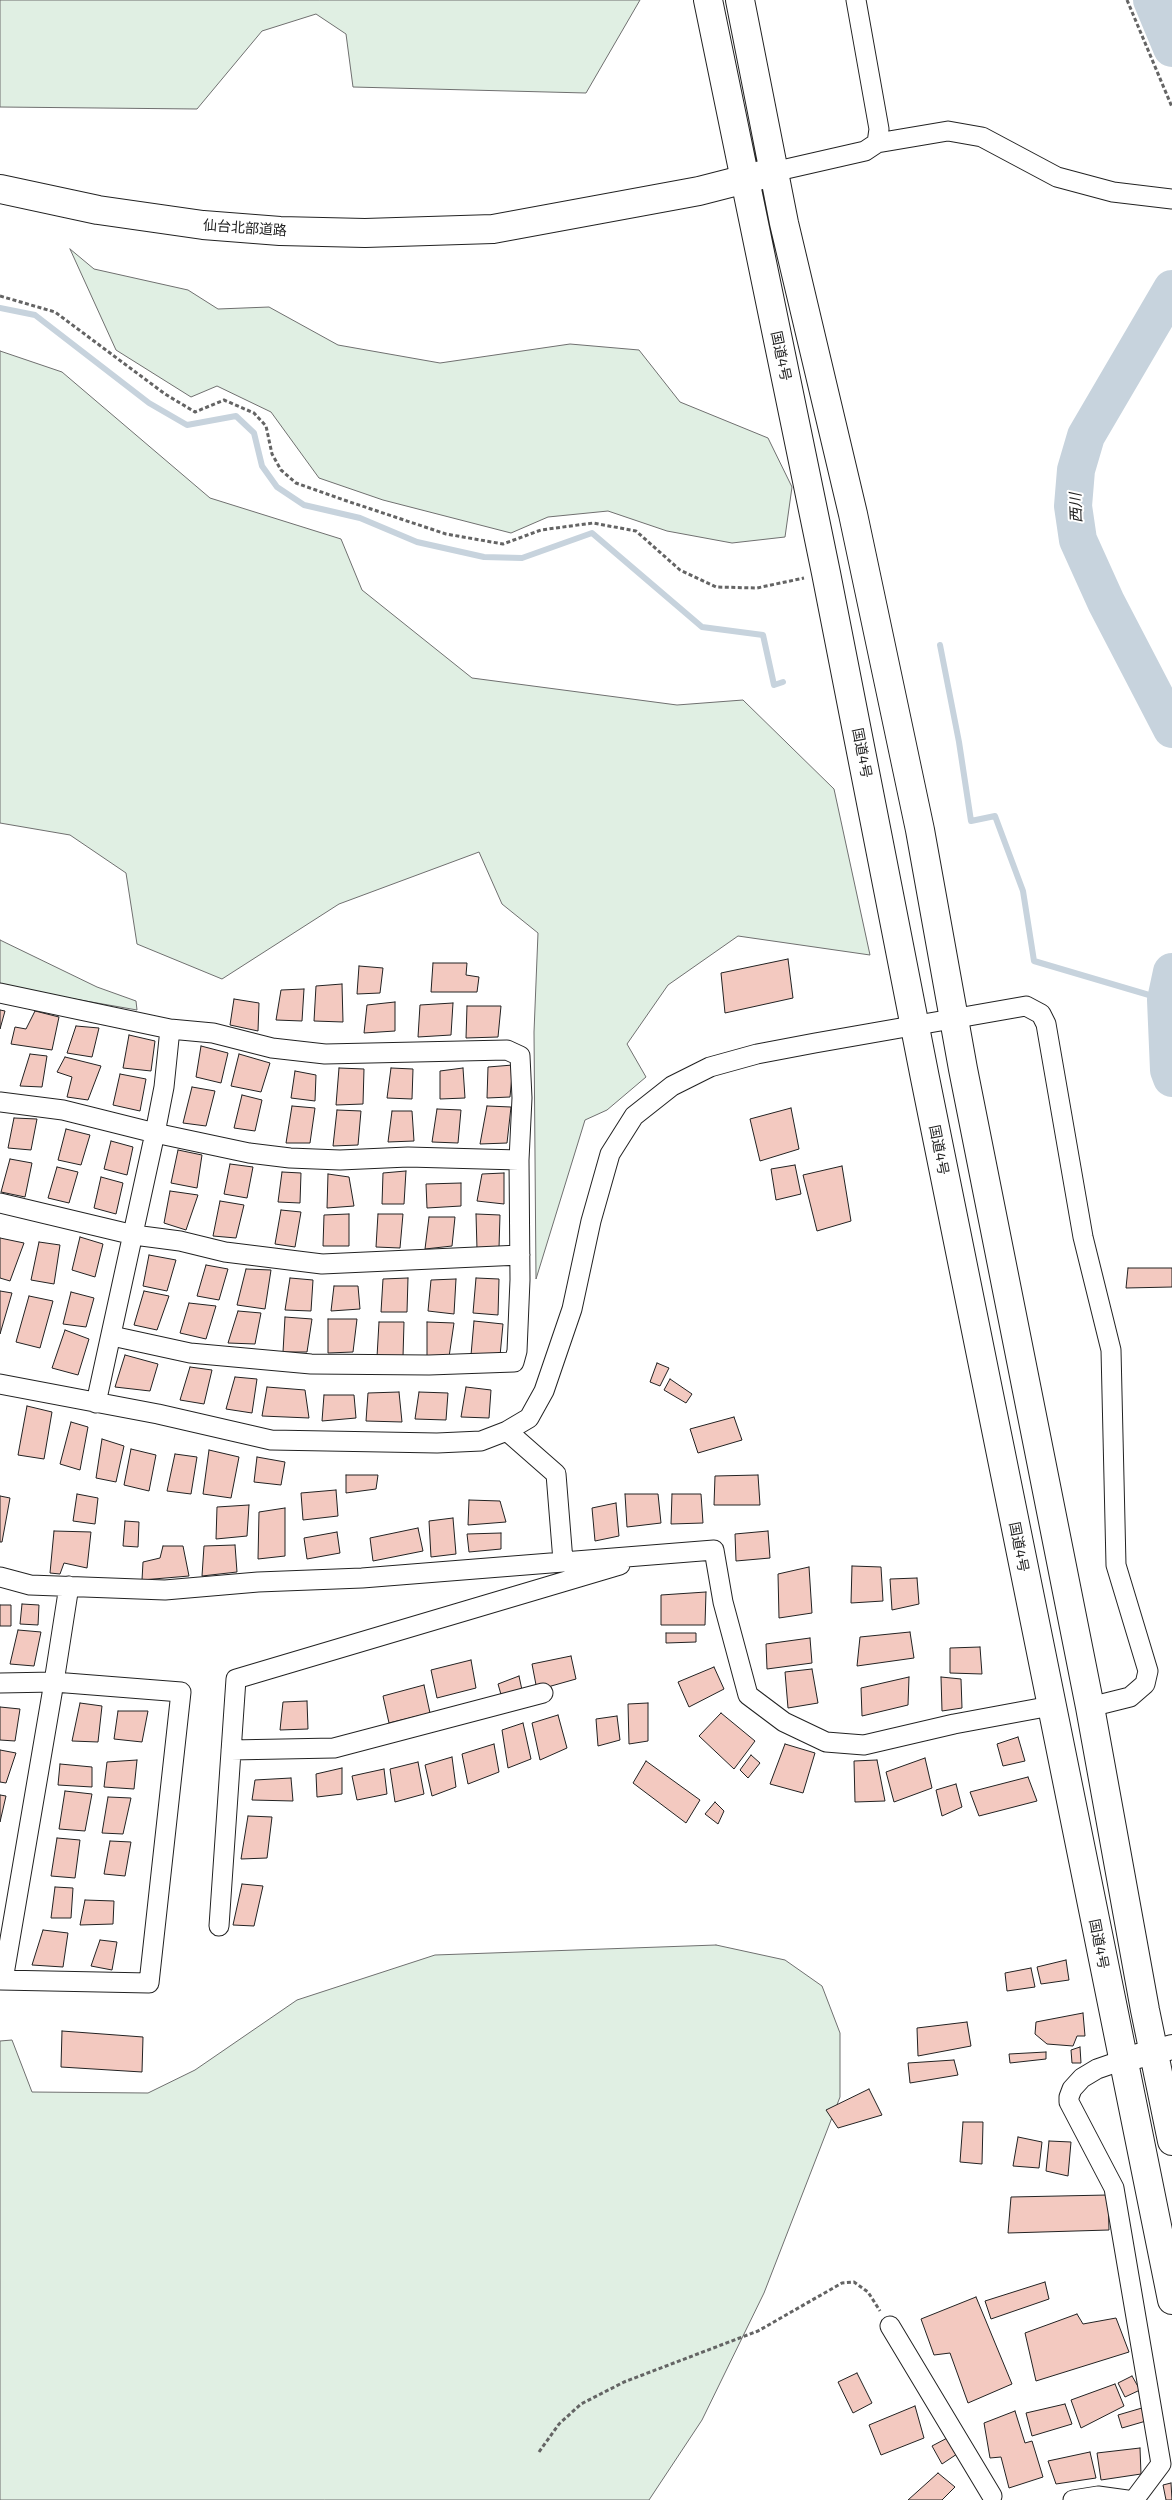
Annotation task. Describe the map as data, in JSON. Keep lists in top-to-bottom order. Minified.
{"streets":{"highway":["仙台北部道路","国道4号"]},"crossings":[["仙台北部道路","国道4号"]],"water":["西川"]}
